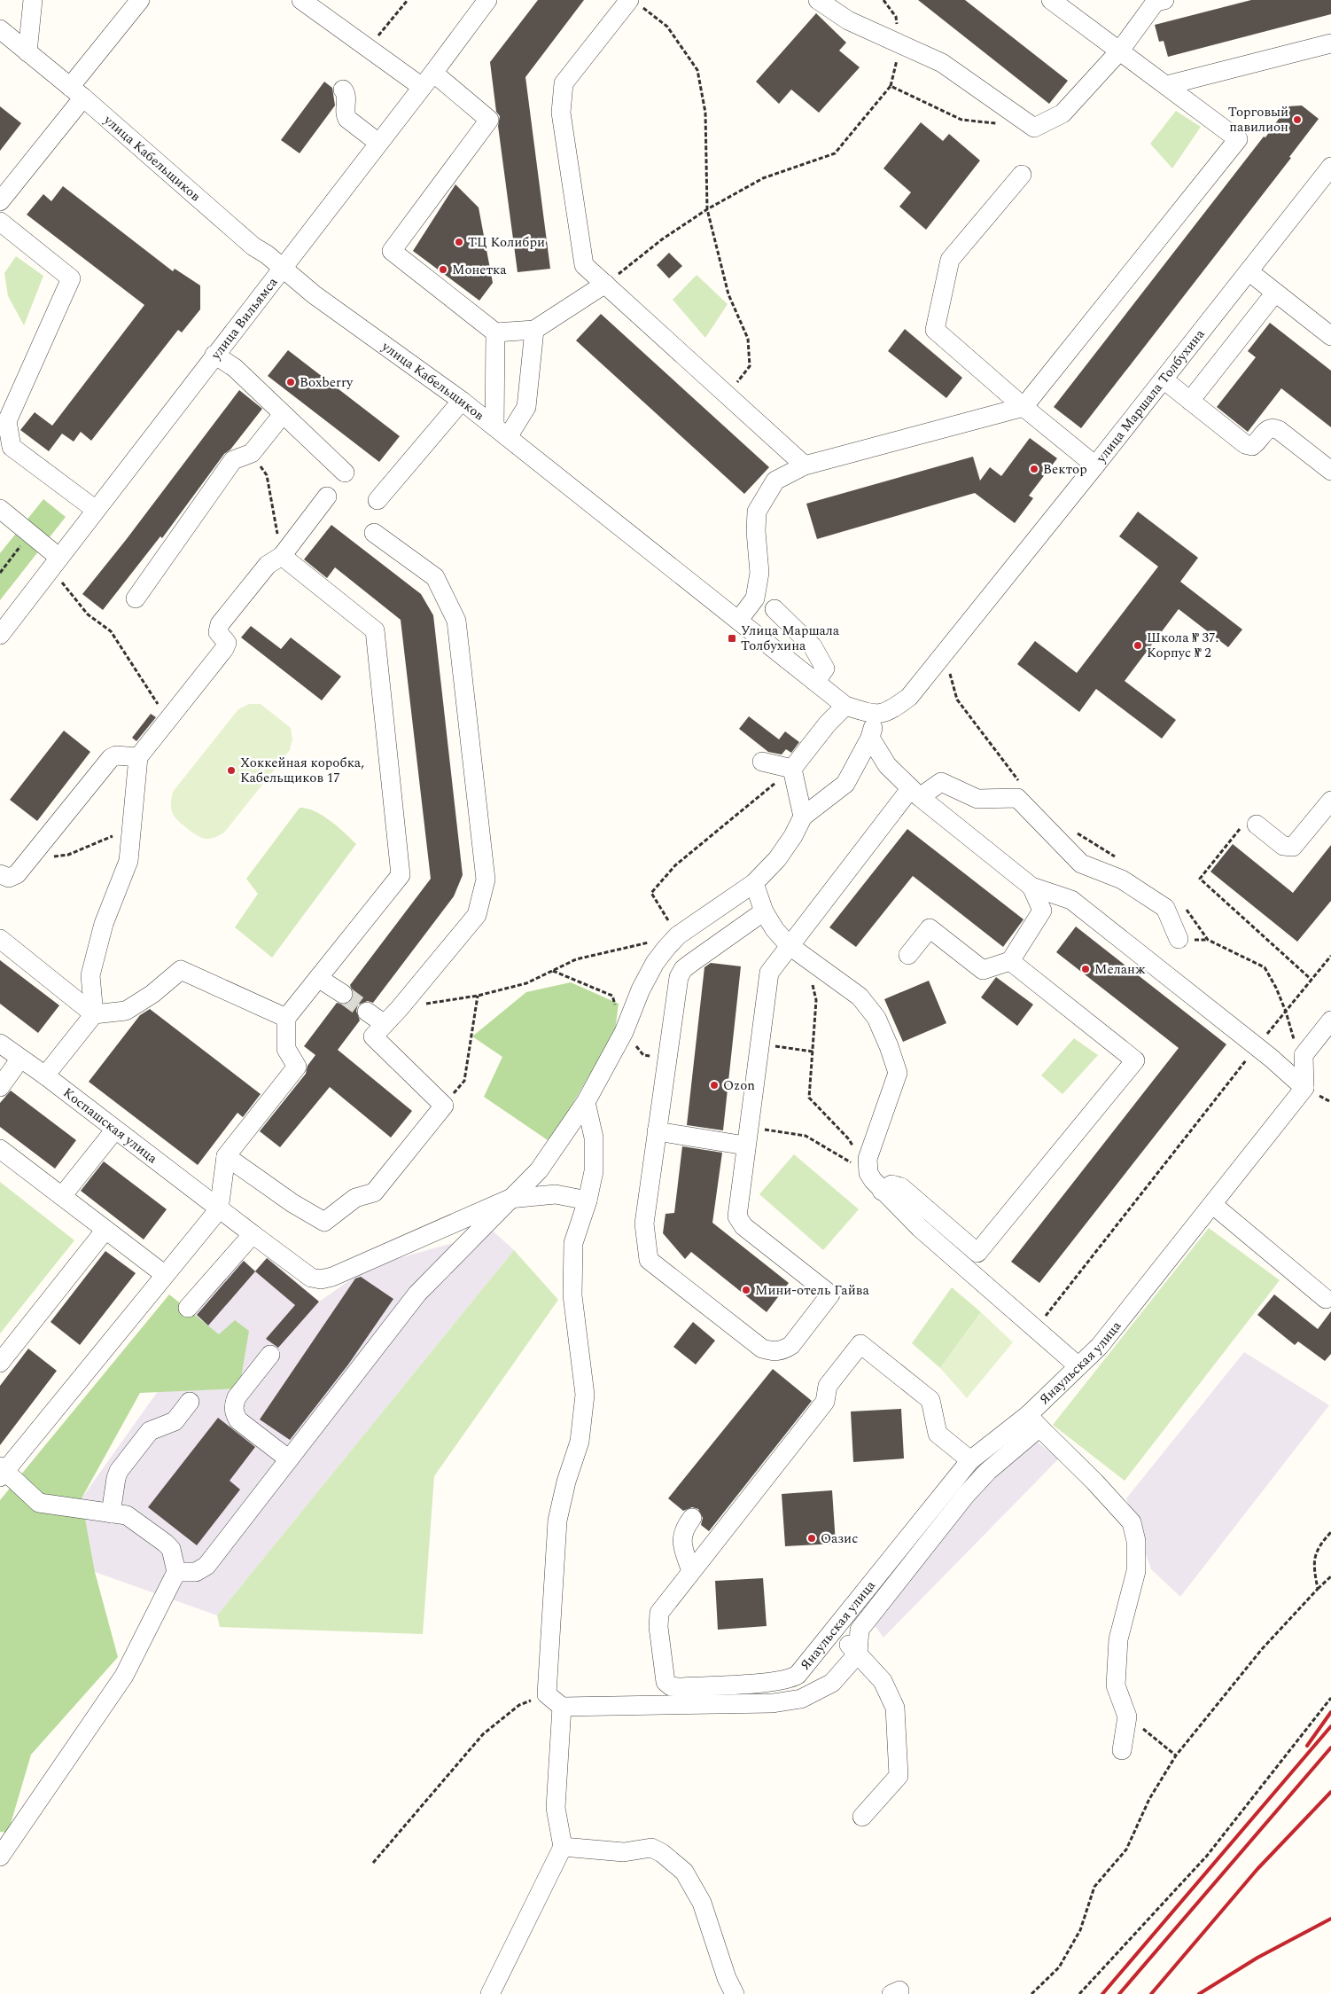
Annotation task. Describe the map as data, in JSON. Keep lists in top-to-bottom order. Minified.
{"streets":{"street":["улица Кабельщиков","улица Вильямса","улица Маршала Толбухина","Коспашская улица","Янаульская улица"]},"crossings":[["улица Кабельщиков","улица Вильямса"],["улица Кабельщиков","улица Маршала Толбухина"]],"places":{"other":["Торговый павилион","ТЦ Колибри","Монетка","Boxberry","Вектор","Школа № 37. Корпус № 2","Хоккейная коробка, Кабельщиков 17","Меланж","Ozon","Мини-отель Гайва","Оазис"],"transit":["Улица Маршала Толбухина"]}}
